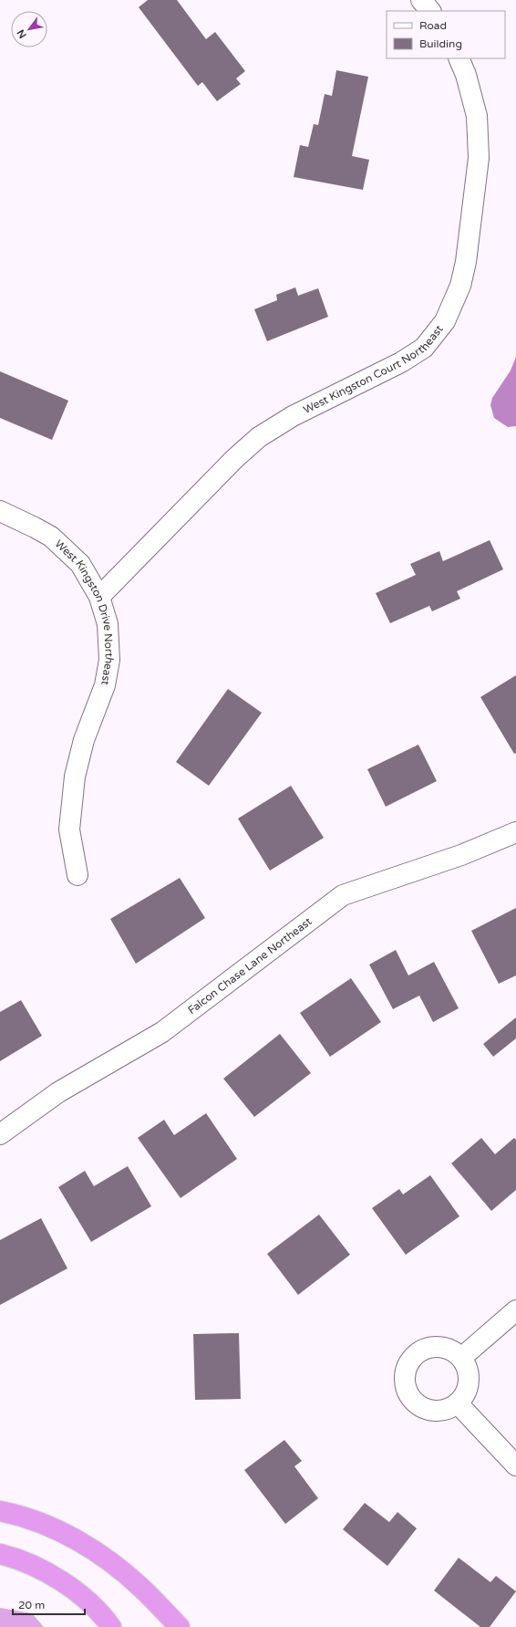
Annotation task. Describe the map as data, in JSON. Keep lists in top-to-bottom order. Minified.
{"streets":{"street":["West Kingston Court Northeast","West Kingston Drive Northeast","Falcon Chase Lane Northeast"]},"crossings":[["West Kingston Court Northeast","West Kingston Drive Northeast"]],"legend":["Road","Building"],"scale_bar":"20 m","north":"bottom left"}
